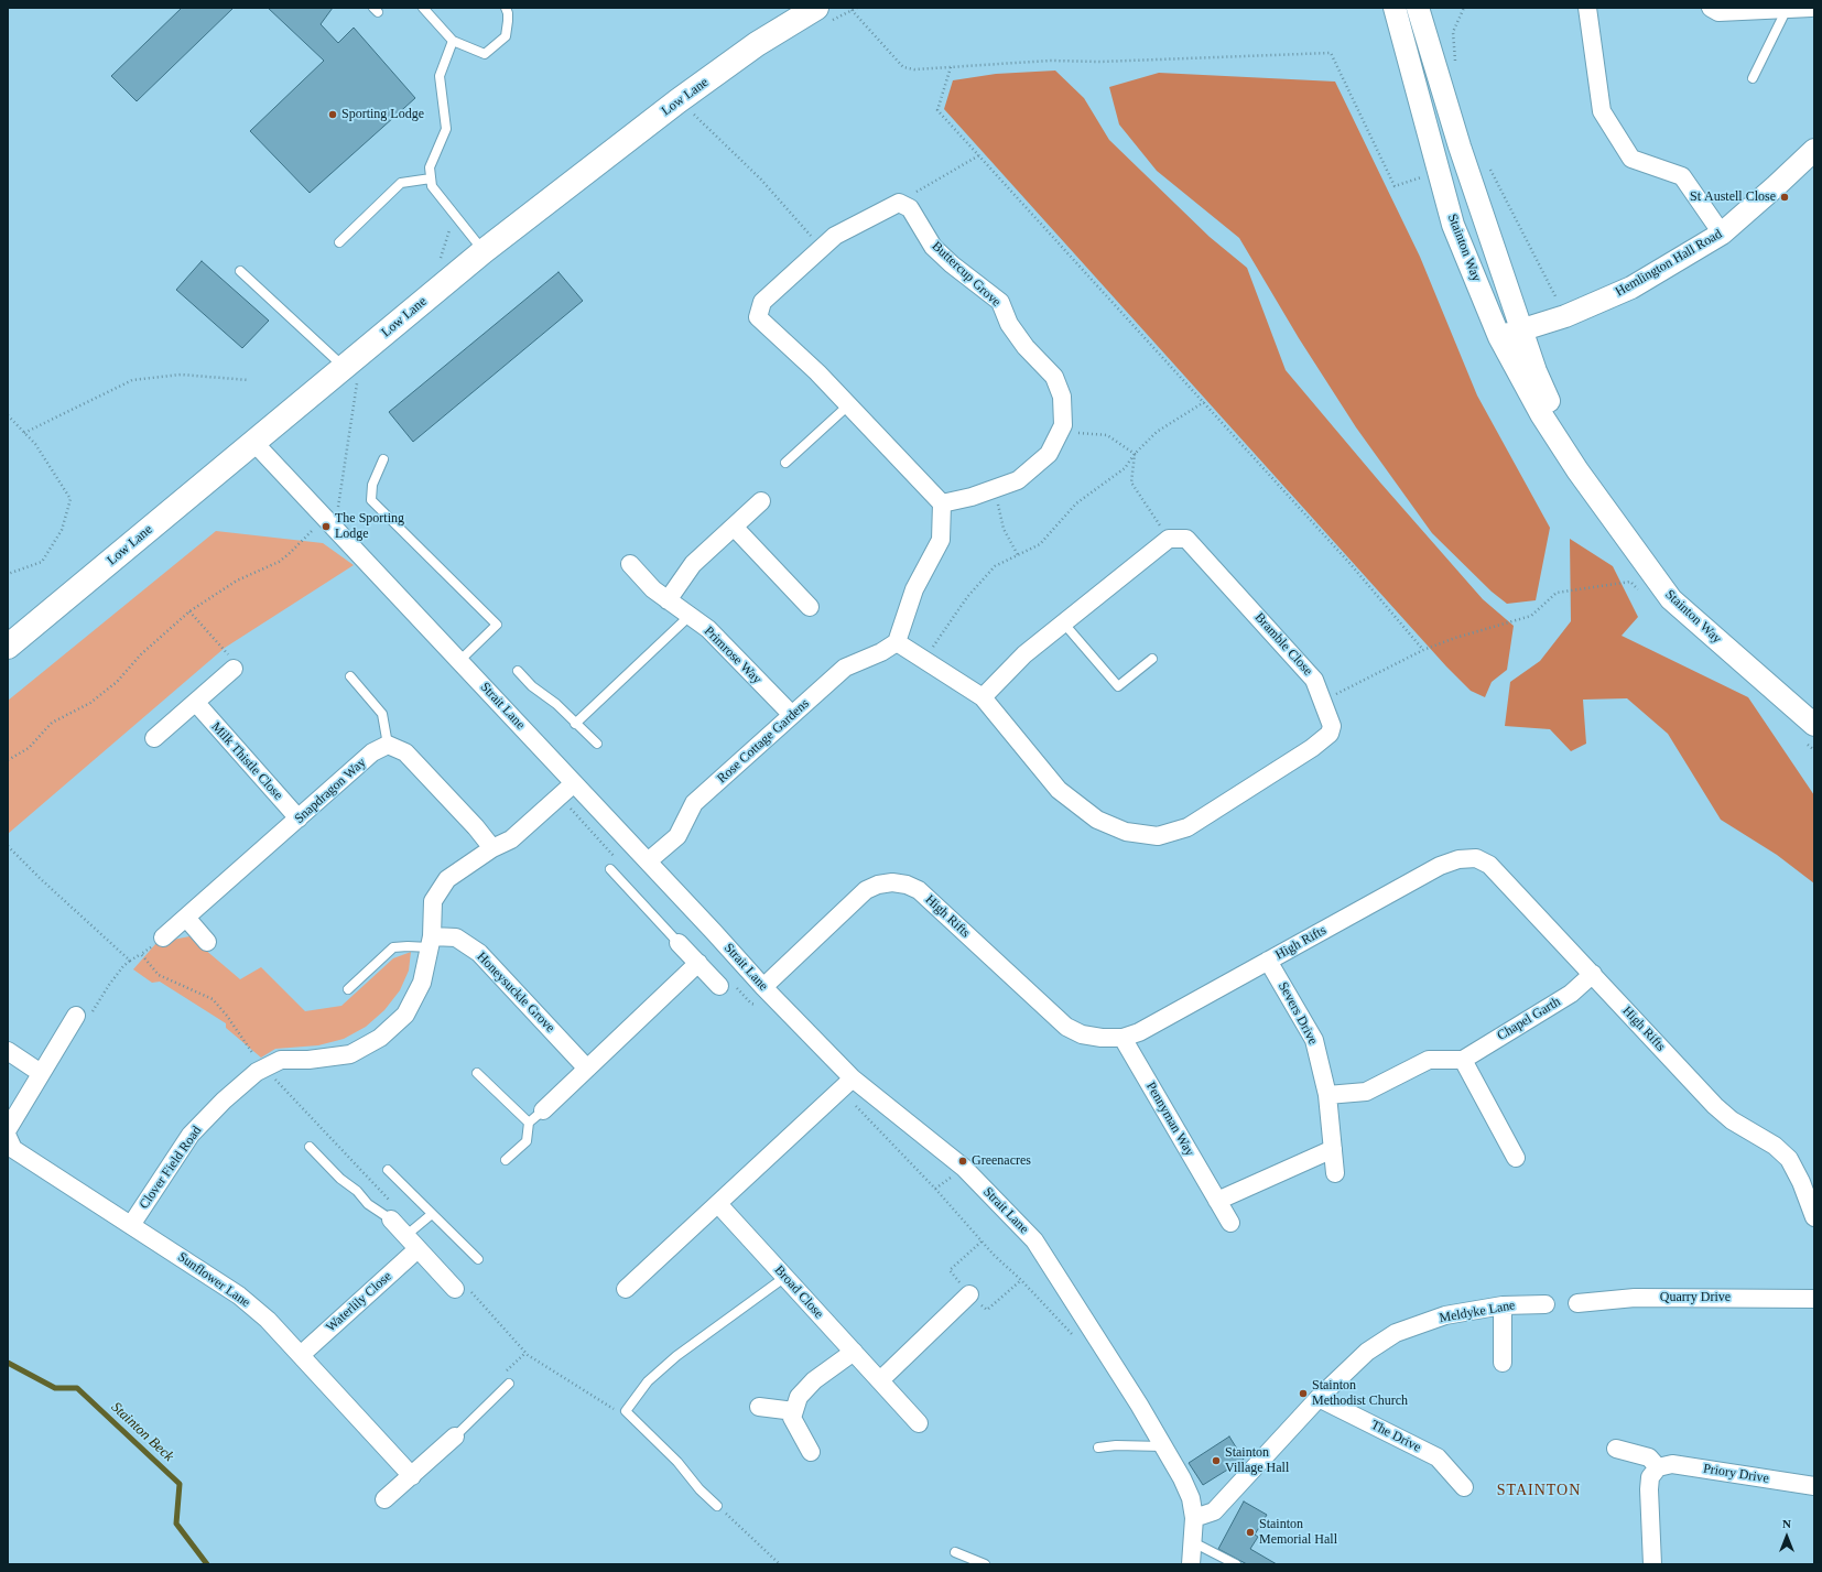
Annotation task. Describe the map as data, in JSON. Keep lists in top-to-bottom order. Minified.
{"streets":{"main road":["Low Lane"],"street":["Stainton Way","Hemlington Hall Road","Buttercup Grove","Bramble Close","Primrose Way","Strait Lane","Rose Cottage Gardens","Milk Thistle Close","Snapdragon Way","High Rifts","Honeysuckle Grove","Severs Drive","Chapel Garth","Pennyman Way","Clover Field Road","Sunflower Lane","Broad Close","Quarry Drive","Waterlily Close","Meldyke Lane","The Drive","Priory Drive"]},"crossings":[["Low Lane","Strait Lane"],["Stainton Way","Hemlington Hall Road"],["Bramble Close","Rose Cottage Gardens"],["Primrose Way","Rose Cottage Gardens"],["Strait Lane","Rose Cottage Gardens"],["Strait Lane","High Rifts"],["Strait Lane","Clover Field Road"],["Strait Lane","Meldyke Lane"],["Milk Thistle Close","Snapdragon Way"],["High Rifts","Severs Drive"],["High Rifts","Chapel Garth"],["High Rifts","Pennyman Way"],["Honeysuckle Grove","Clover Field Road"],["Clover Field Road","Sunflower Lane"],["Sunflower Lane","Waterlily Close"],["Meldyke Lane","The Drive"]],"districts":["STAINTON"],"water":["Stainton Beck"],"places":["Sporting Lodge","St Austell Close","The Sporting Lodge","Greenacres","Stainton Methodist Church","Stainton Village Hall","Stainton Memorial Hall"],"north":"top"}
